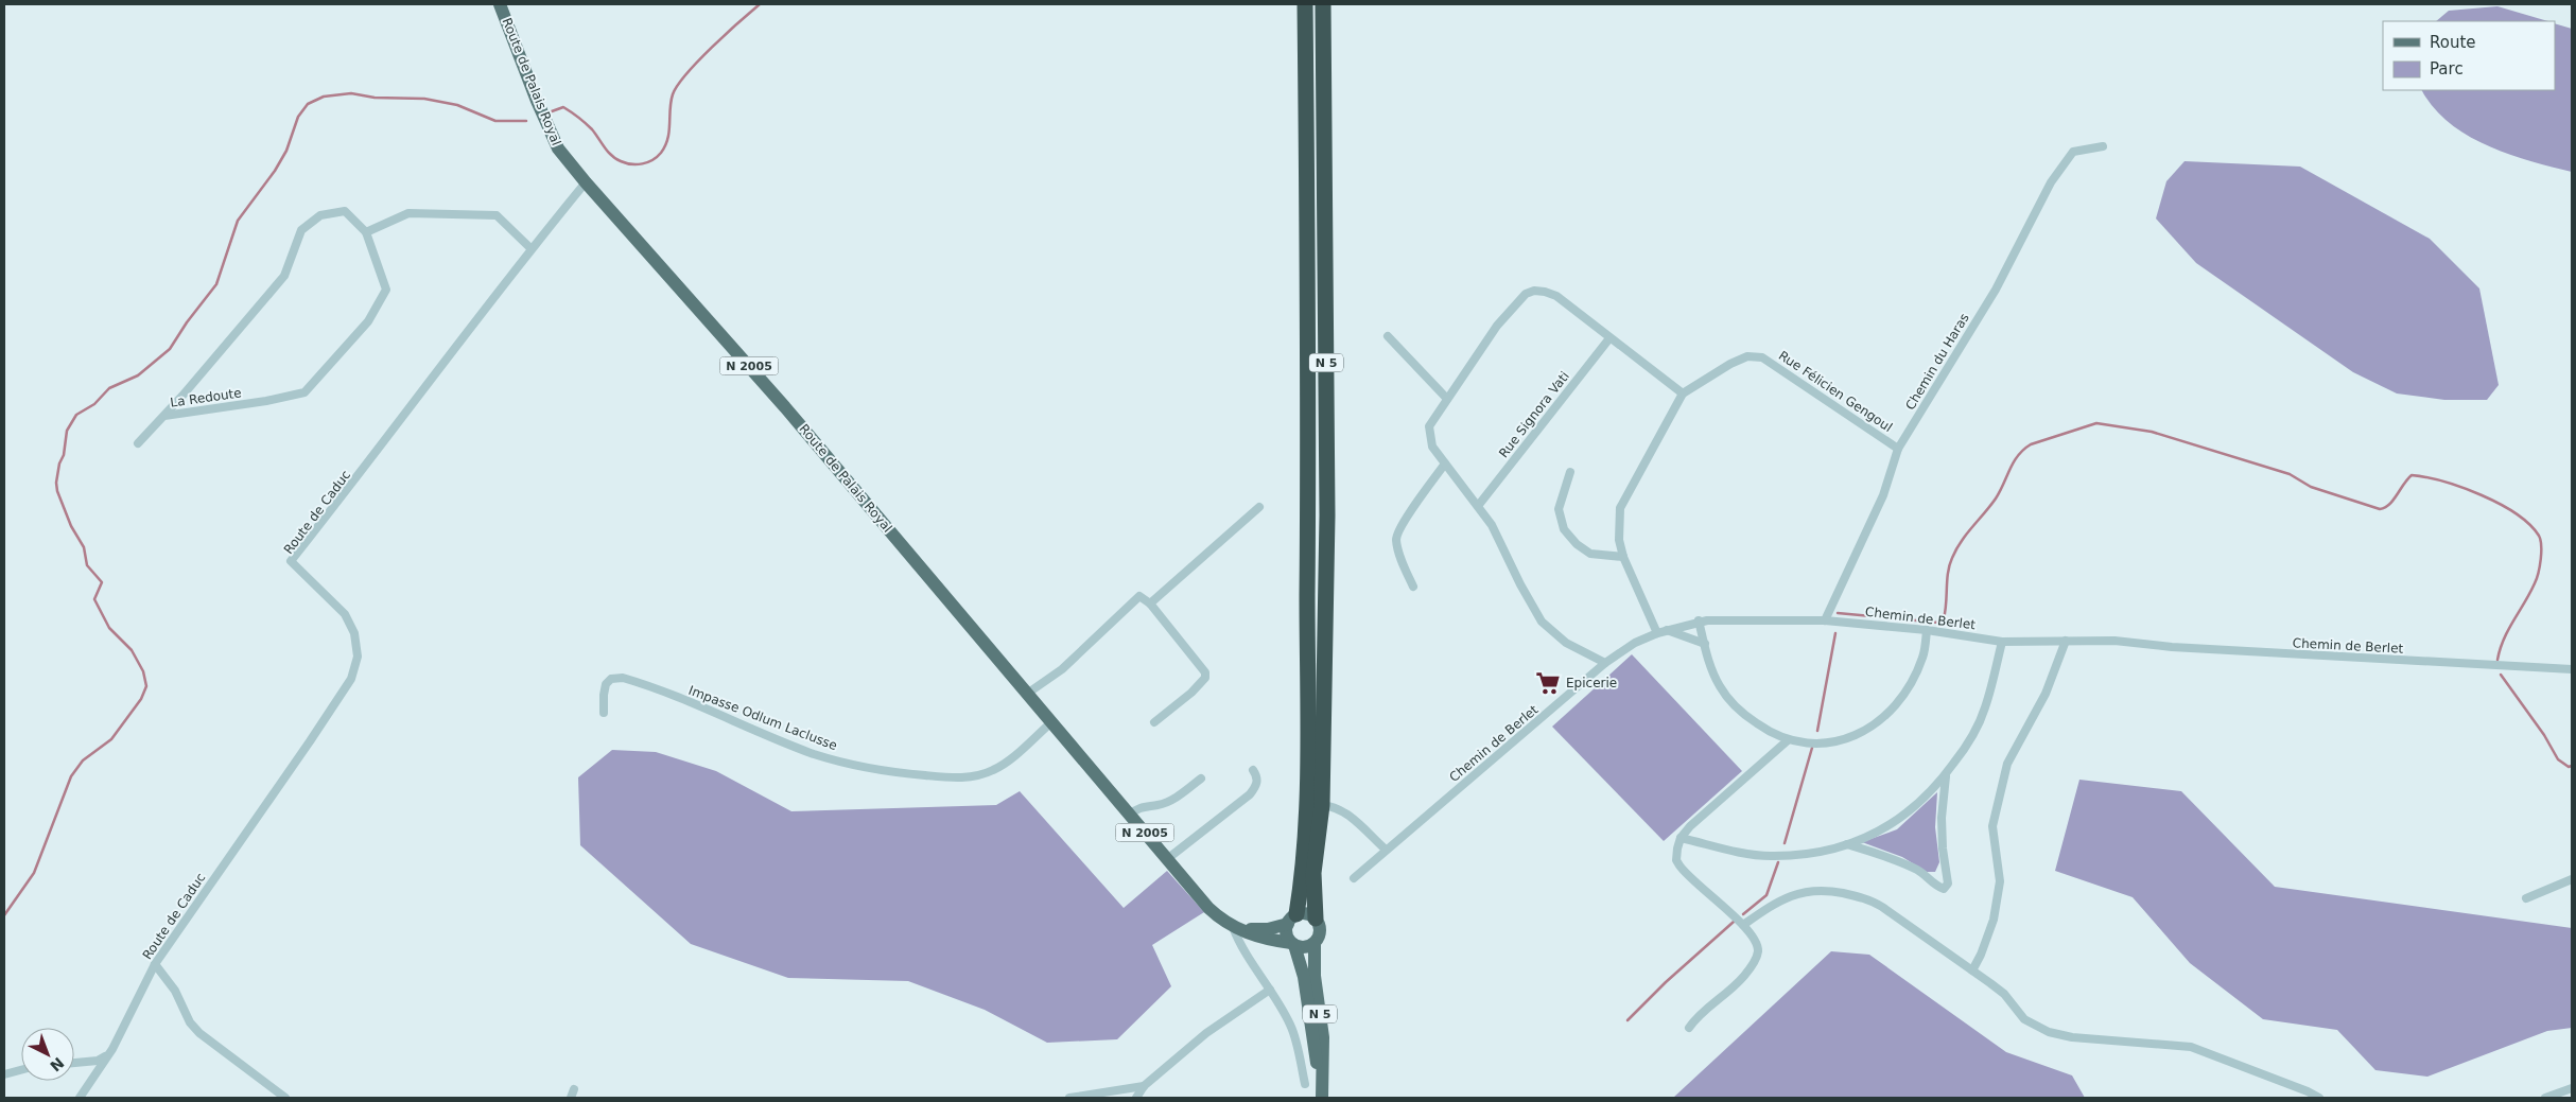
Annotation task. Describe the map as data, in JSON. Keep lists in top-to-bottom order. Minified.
{"streets":{"highway":["N 5"],"main road":["Route de Palais Royal","N 2005"],"street":["Chemin du Haras","Rue Félicien Gengoul","La Redoute","Rue Signora Vati","Route de Caduc","Chemin de Berlet","Impasse Odlum Laclusse"]},"crossings":[["Route de Palais Royal","N 5"],["Route de Palais Royal","Route de Caduc"],["Route de Palais Royal","Impasse Odlum Laclusse"],["Chemin du Haras","Rue Félicien Gengoul"],["Chemin du Haras","Chemin de Berlet"],["Rue Félicien Gengoul","Chemin de Berlet"]],"places":{"supermarket":["Epicerie"]},"legend":["Route","Parc"],"north":"bottom right"}
